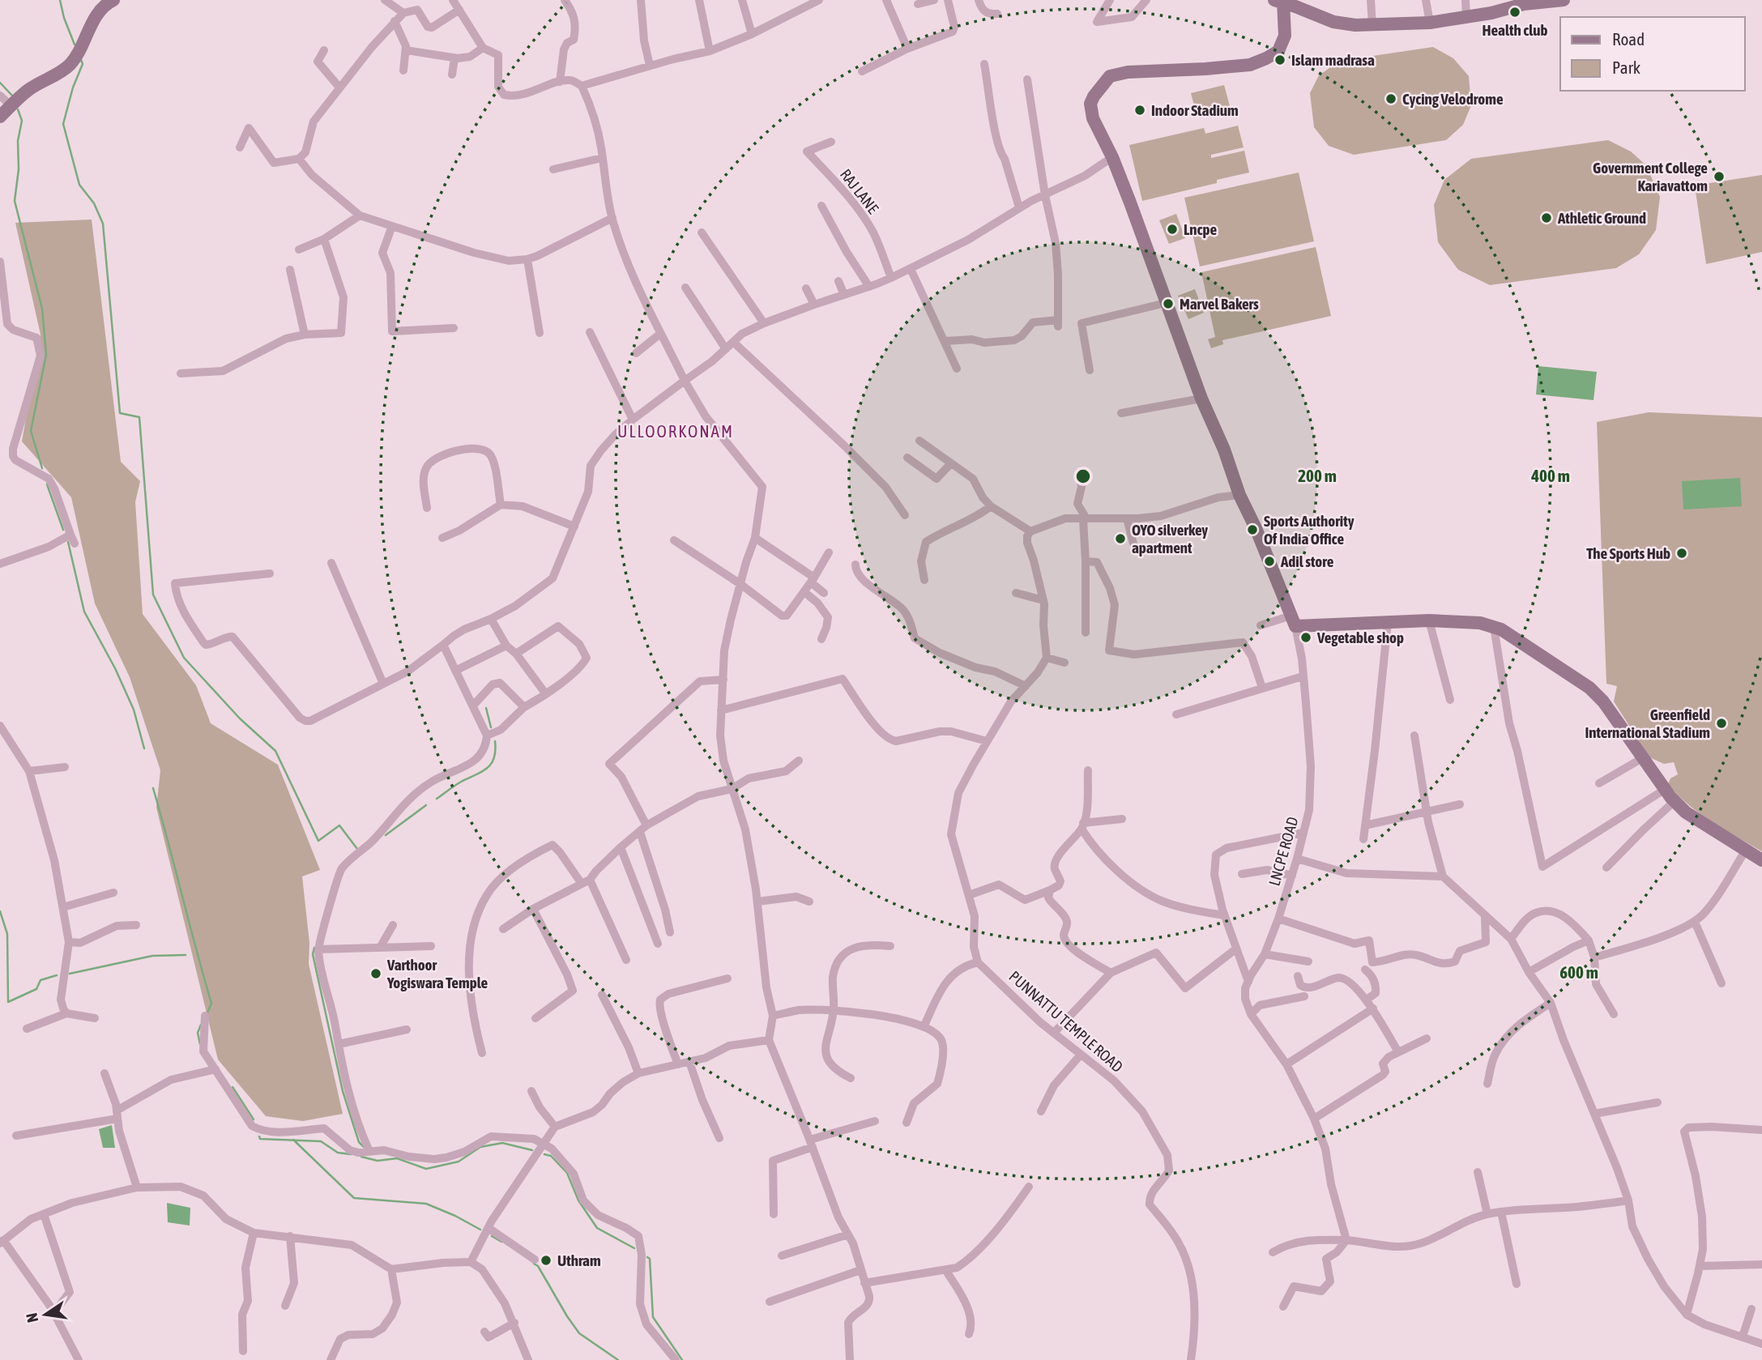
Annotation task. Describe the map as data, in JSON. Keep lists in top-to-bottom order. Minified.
{"streets":{"street":["RAJ LANE","LNCPE ROAD","PUNNATTU TEMPLE ROAD"]},"districts":["ULLOORKONAM"],"places":["Health club","Islam madrasa","Cycing Velodrome","Indoor Stadium","Government College Kariavattom","Athletic Ground","Lncpe","Marvel Bakers","Sports Authority Of India Office","OYO silverkey apartment","The Sports Hub","Adil store","Vegetable shop","Greenfield International Stadium","Varthoor Yogiswara Temple","Uthram"],"legend":["Road","Park"],"north":"left","rings":["200 m","400 m","600 m"]}
